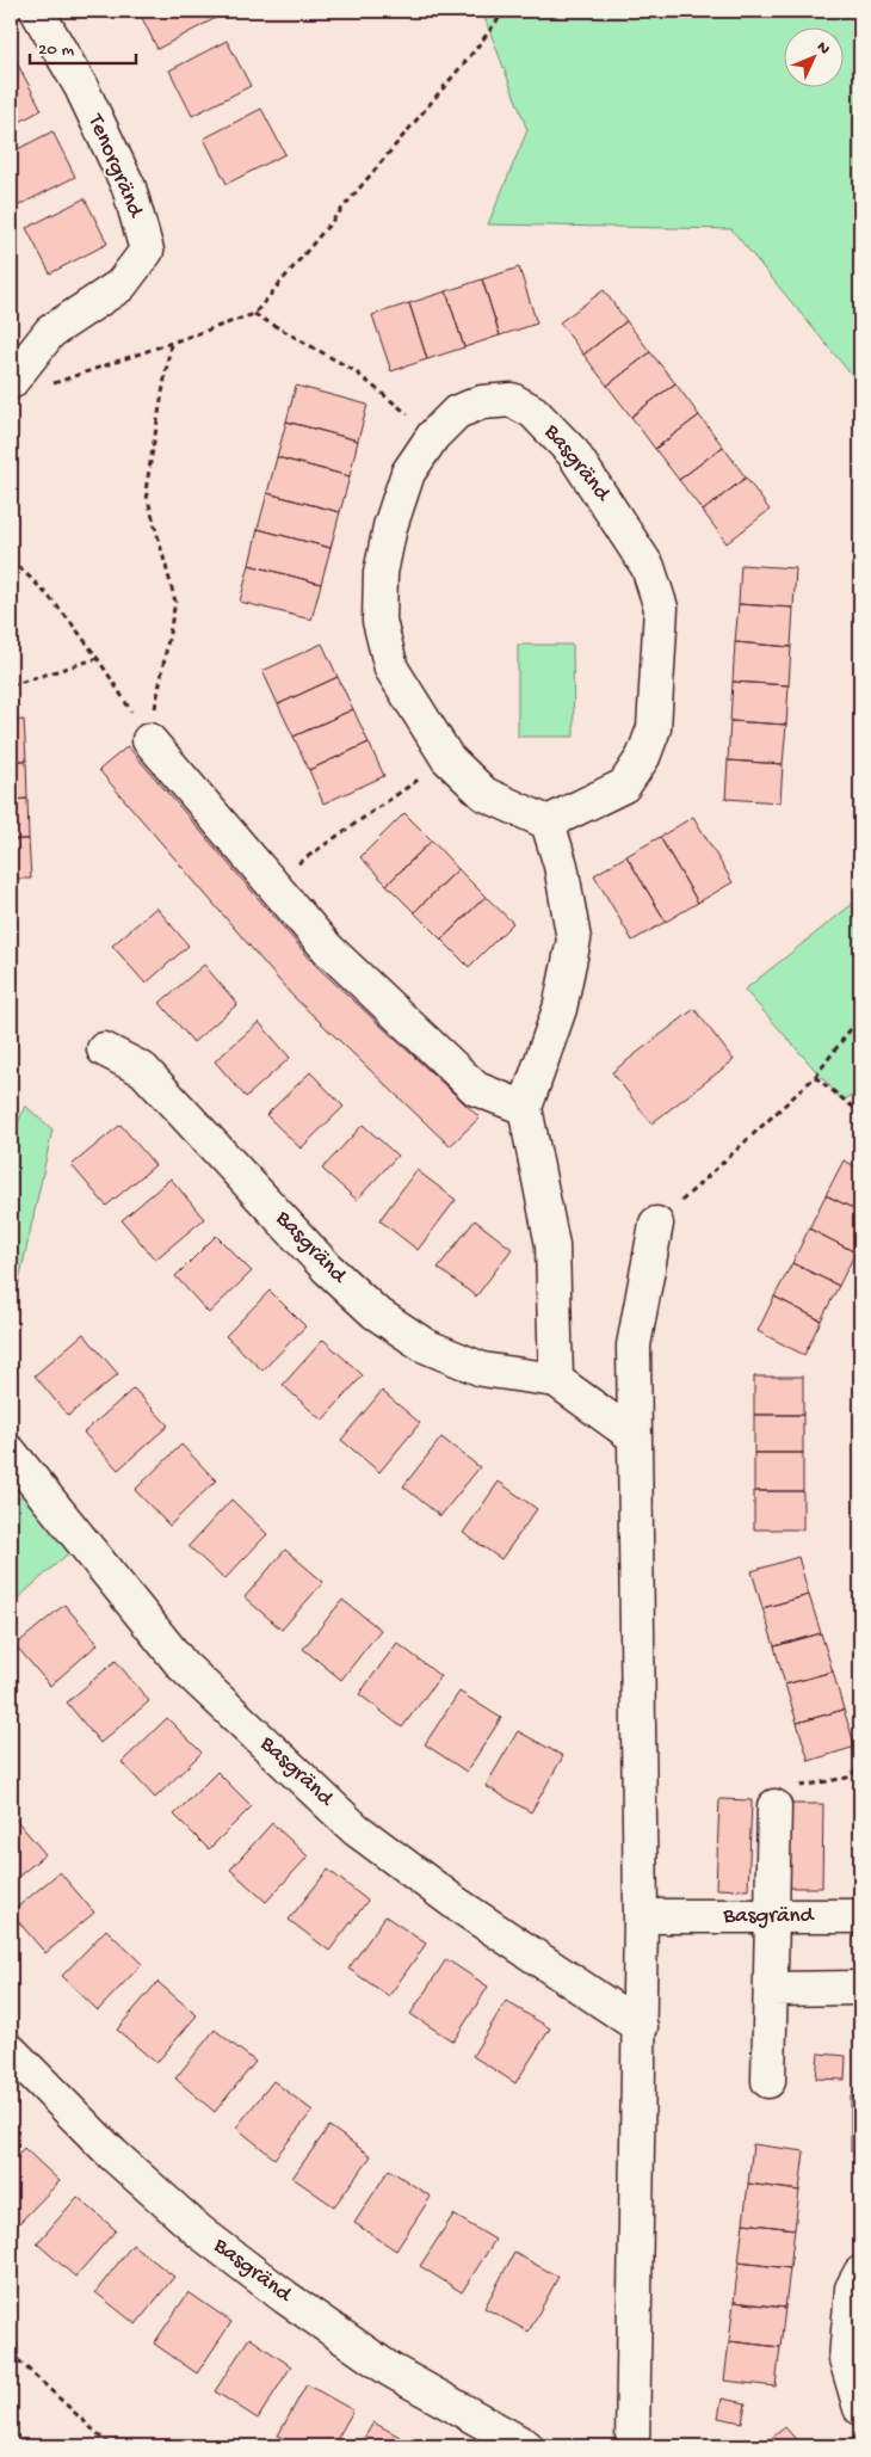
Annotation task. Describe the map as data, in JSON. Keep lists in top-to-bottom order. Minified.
{"streets":{"street":["Tenorgränd","Basgränd"]},"scale_bar":"20 m","north":"top right"}
